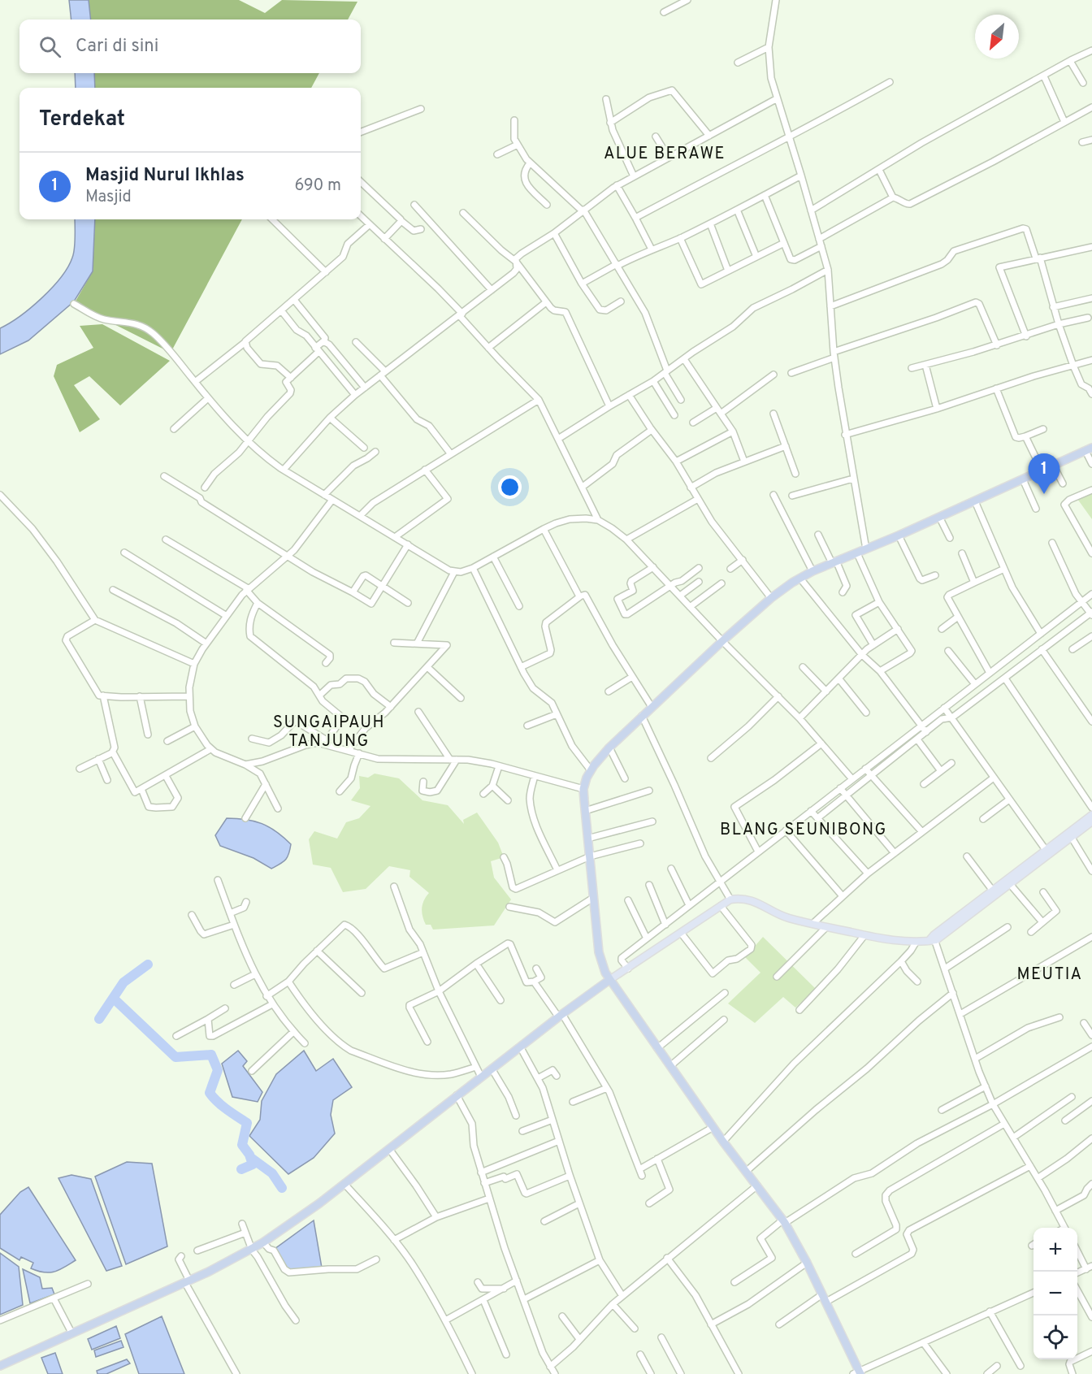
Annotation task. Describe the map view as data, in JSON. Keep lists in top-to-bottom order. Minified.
{"districts":["ALUE BERAWE","SUNGAIPAUH TANJUNG","BLANG SEUNIBONG","MEUTIA"],"north":"bottom left","page":{"search":"Cari di sini","heading":"Terdekat","list":[{"mark":"1","name":"Masjid Nurul Ikhlas","note":"Masjid","value":"690 m"}],"pins":"1","map_buttons":["+","−"]}}
